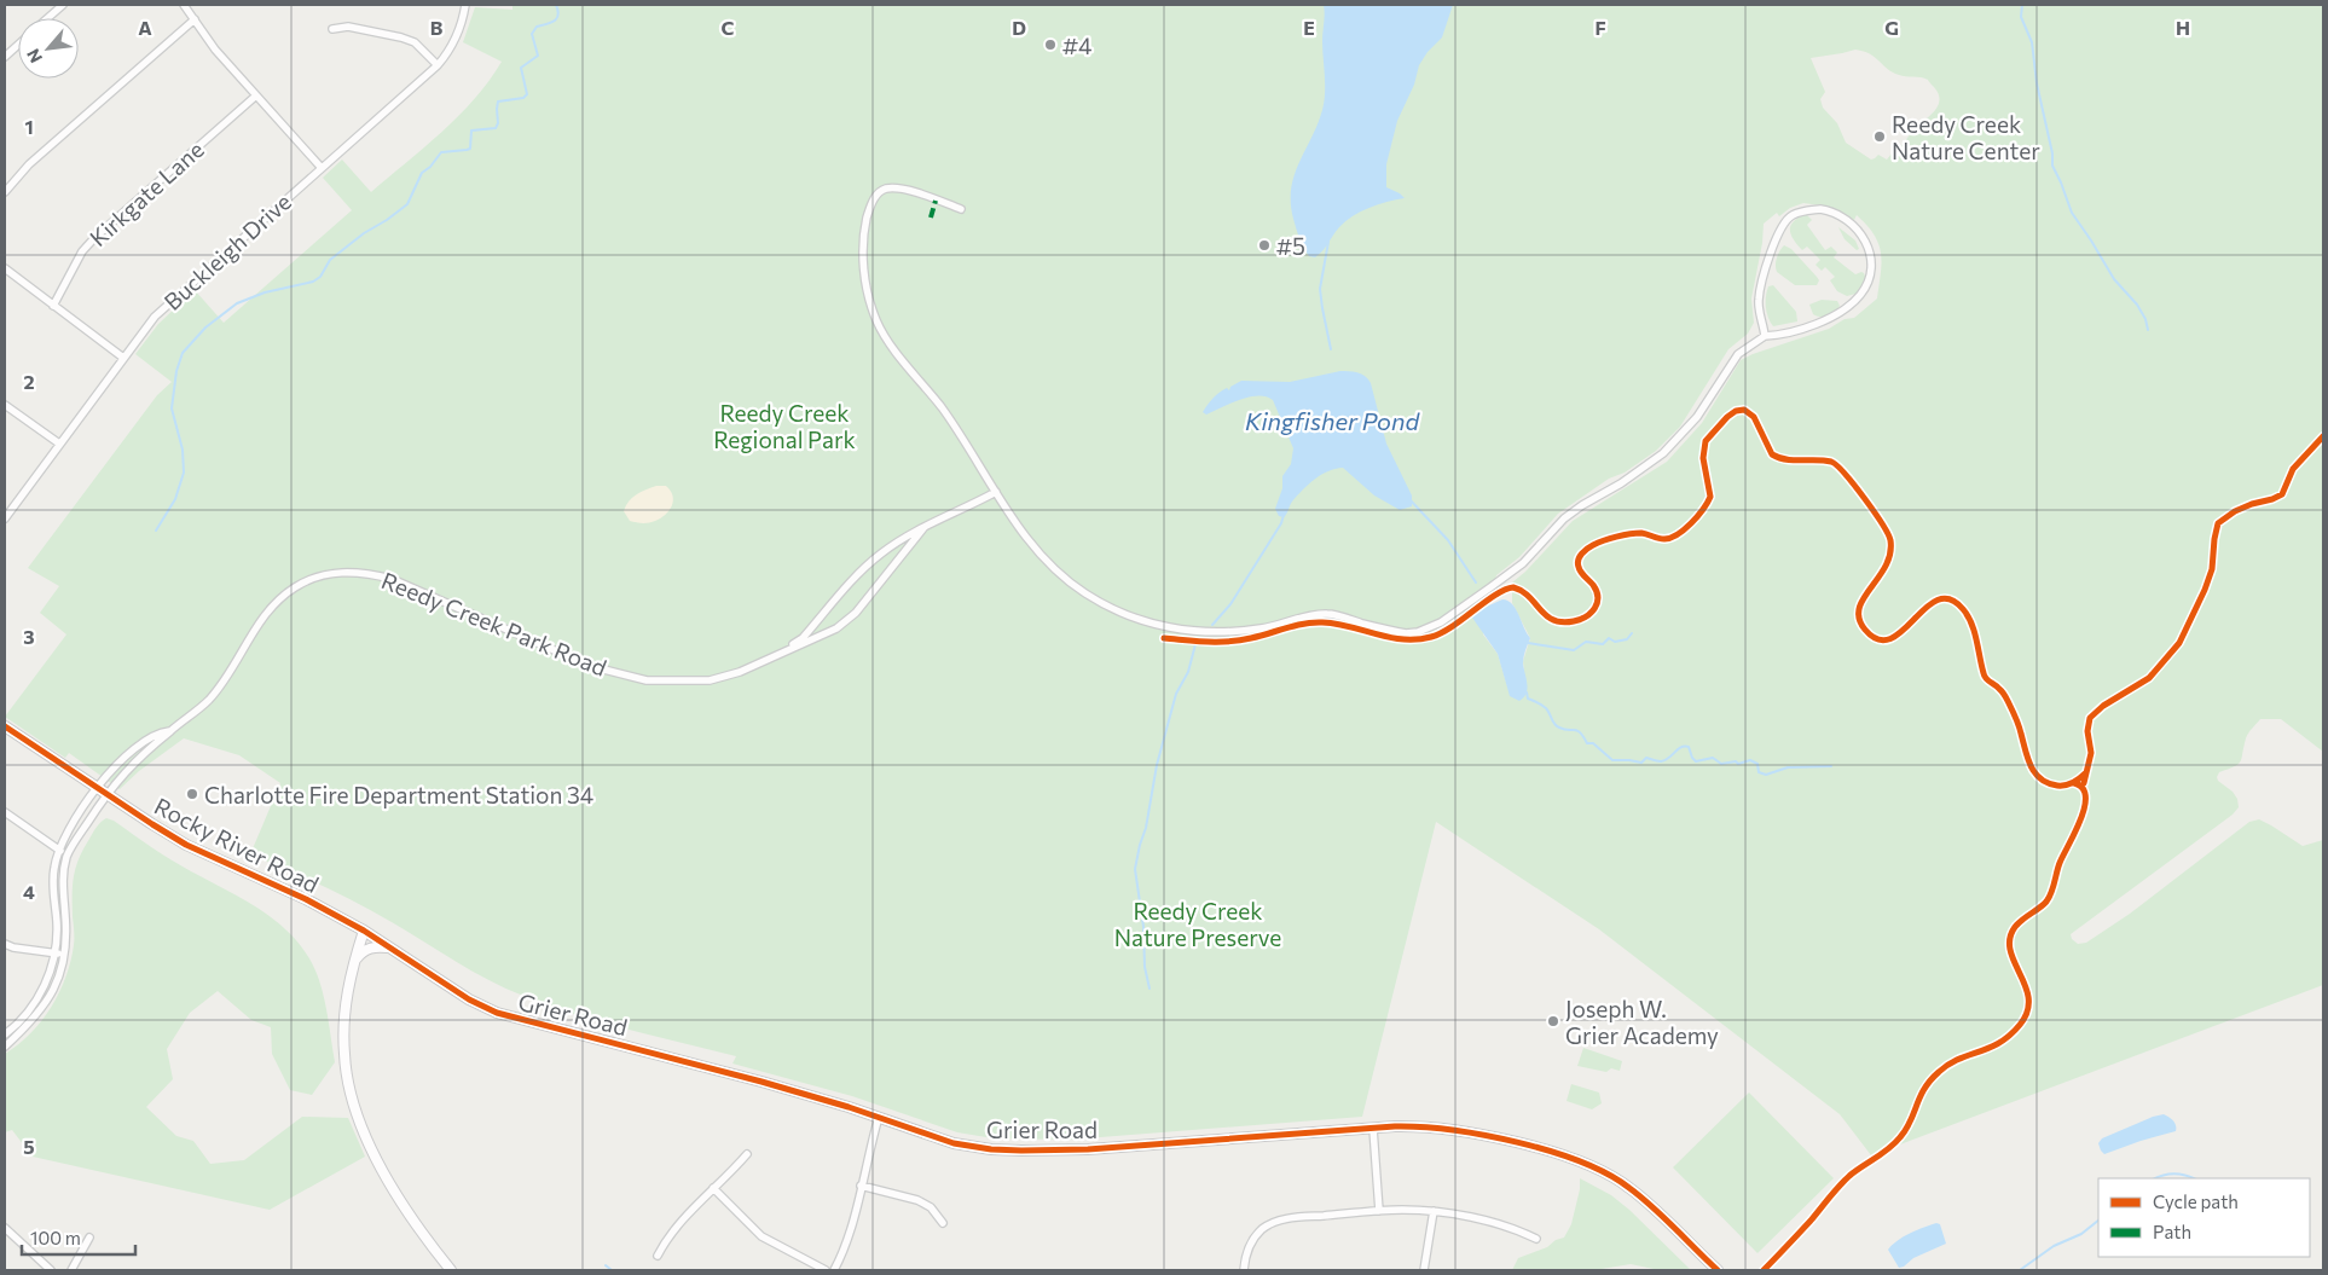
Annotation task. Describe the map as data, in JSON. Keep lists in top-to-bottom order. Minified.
{"streets":{"street":["Kirkgate Lane","Buckleigh Drive","Reedy Creek Park Road","Rocky River Road","Grier Road"]},"crossings":[["Reedy Creek Park Road","Rocky River Road"],["Rocky River Road","Grier Road"]],"water":["Kingfisher Pond"],"parks":["Reedy Creek Regional Park","Reedy Creek Nature Preserve"],"places":["#4","Reedy Creek Nature Center","#5","Charlotte Fire Department Station 34","Joseph W. Grier Academy"],"legend":["Cycle path","Path"],"scale_bar":"100 m","north":"bottom left","grid":{"columns":["A","B","C","D","E","F","G","H"],"rows":["1","2","3","4","5"]}}
